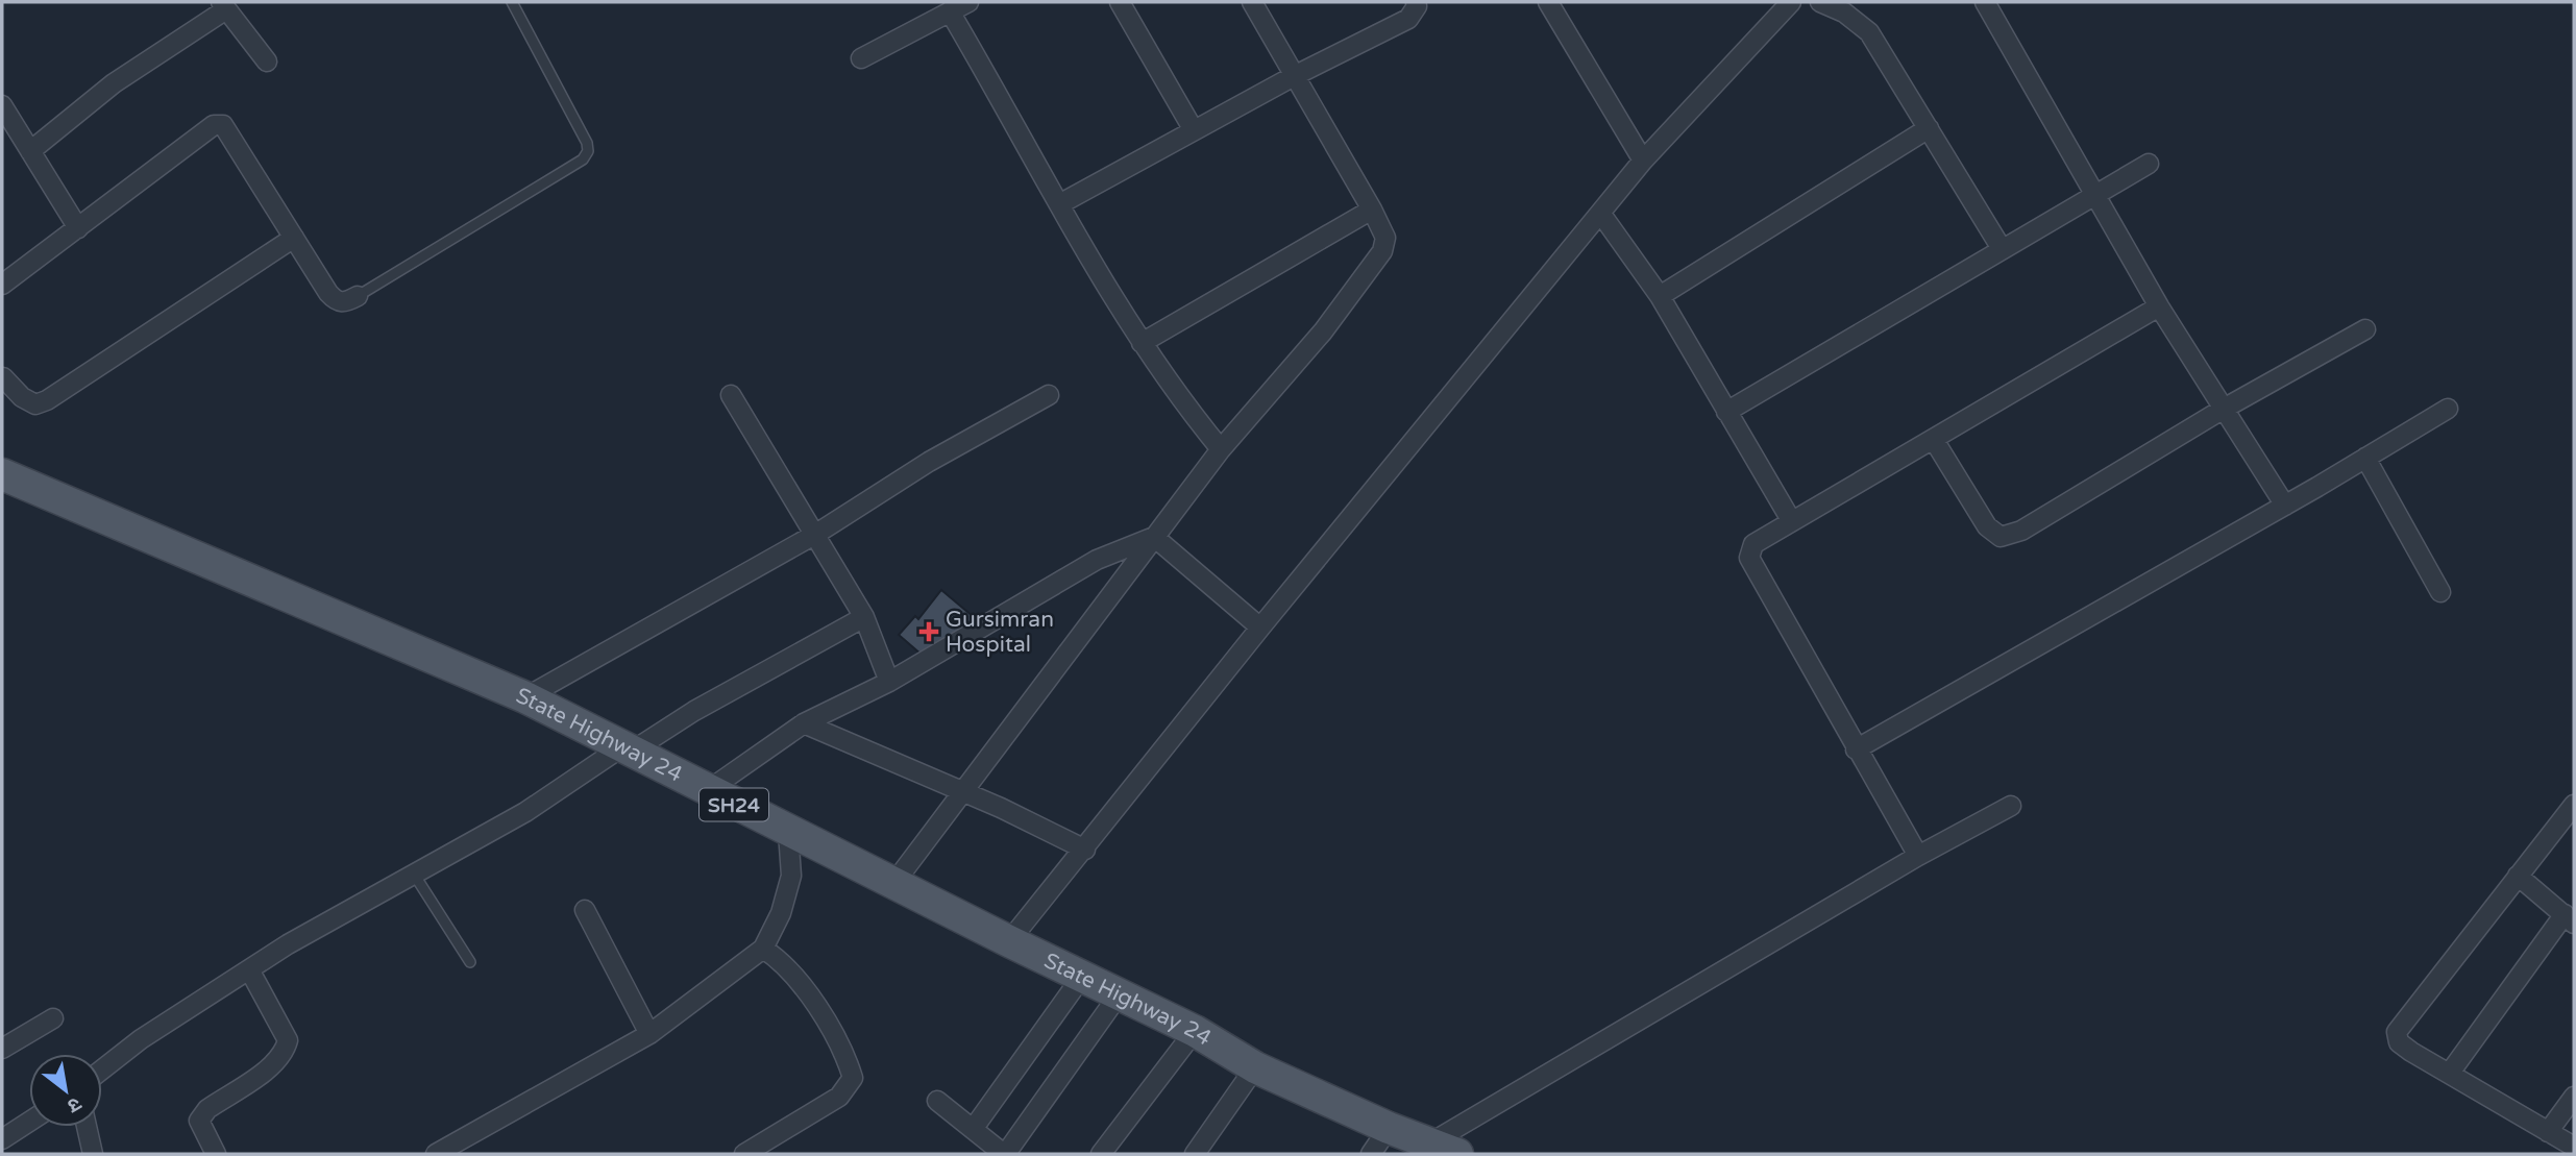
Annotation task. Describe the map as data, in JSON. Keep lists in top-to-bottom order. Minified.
{"streets":{"main road":["State Highway 24","SH24"]},"places":{"health":["Gursimran Hospital"]},"north":"bottom right"}
